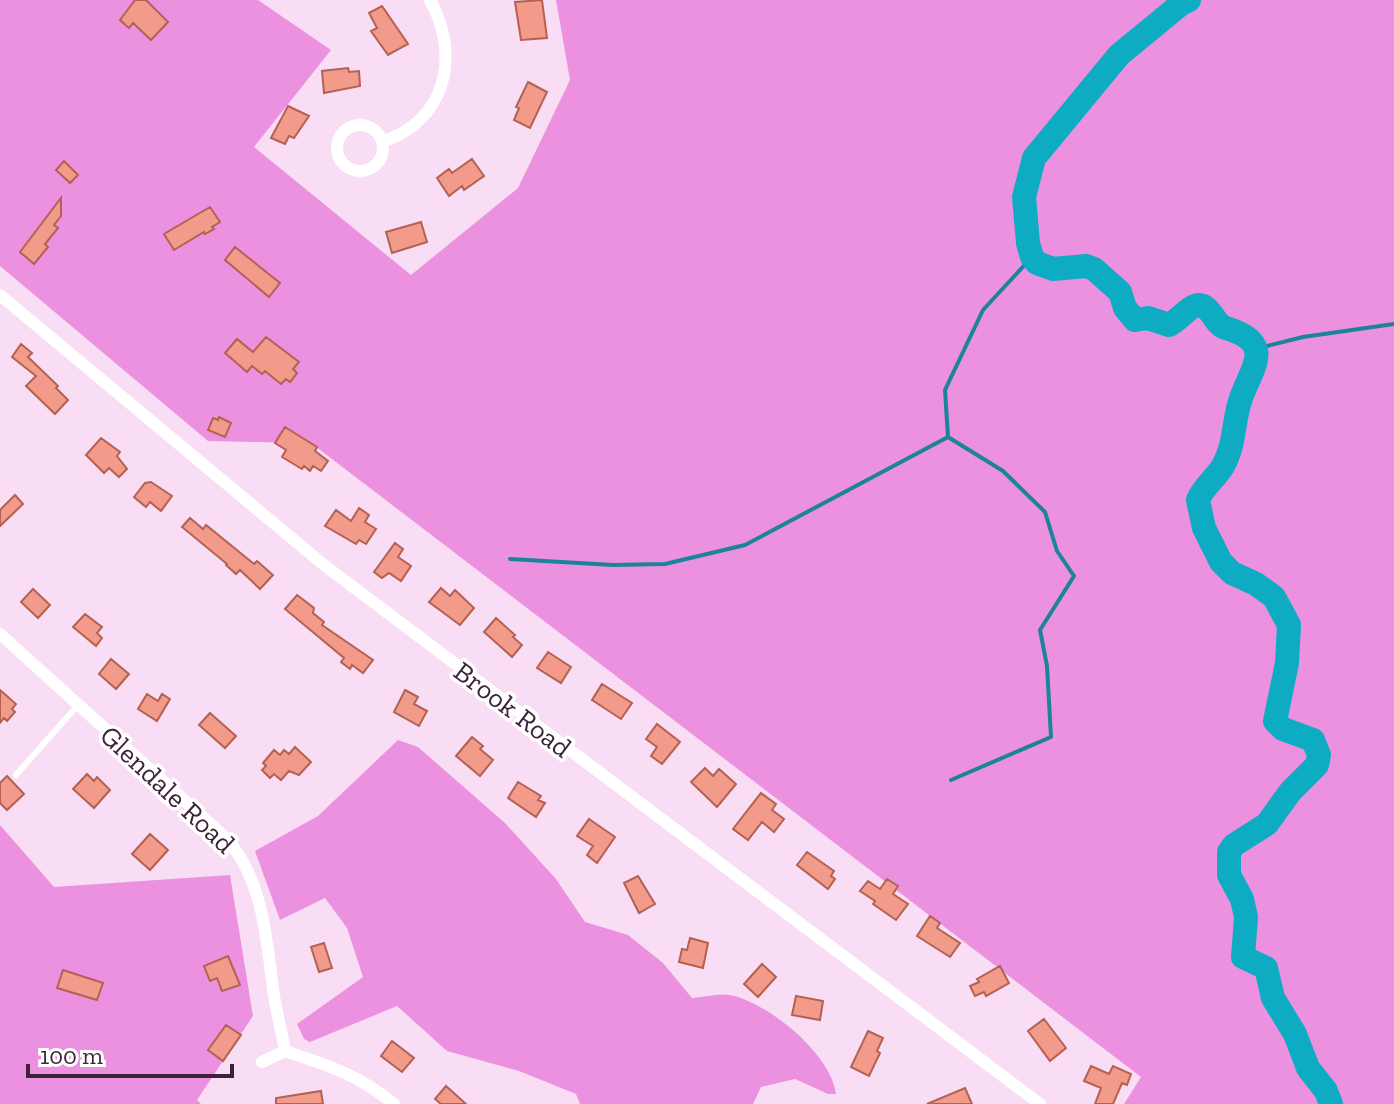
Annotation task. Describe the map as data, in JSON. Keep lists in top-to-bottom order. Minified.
{"streets":{"street":["Brook Road","Glendale Road"]},"scale_bar":"100 m"}
